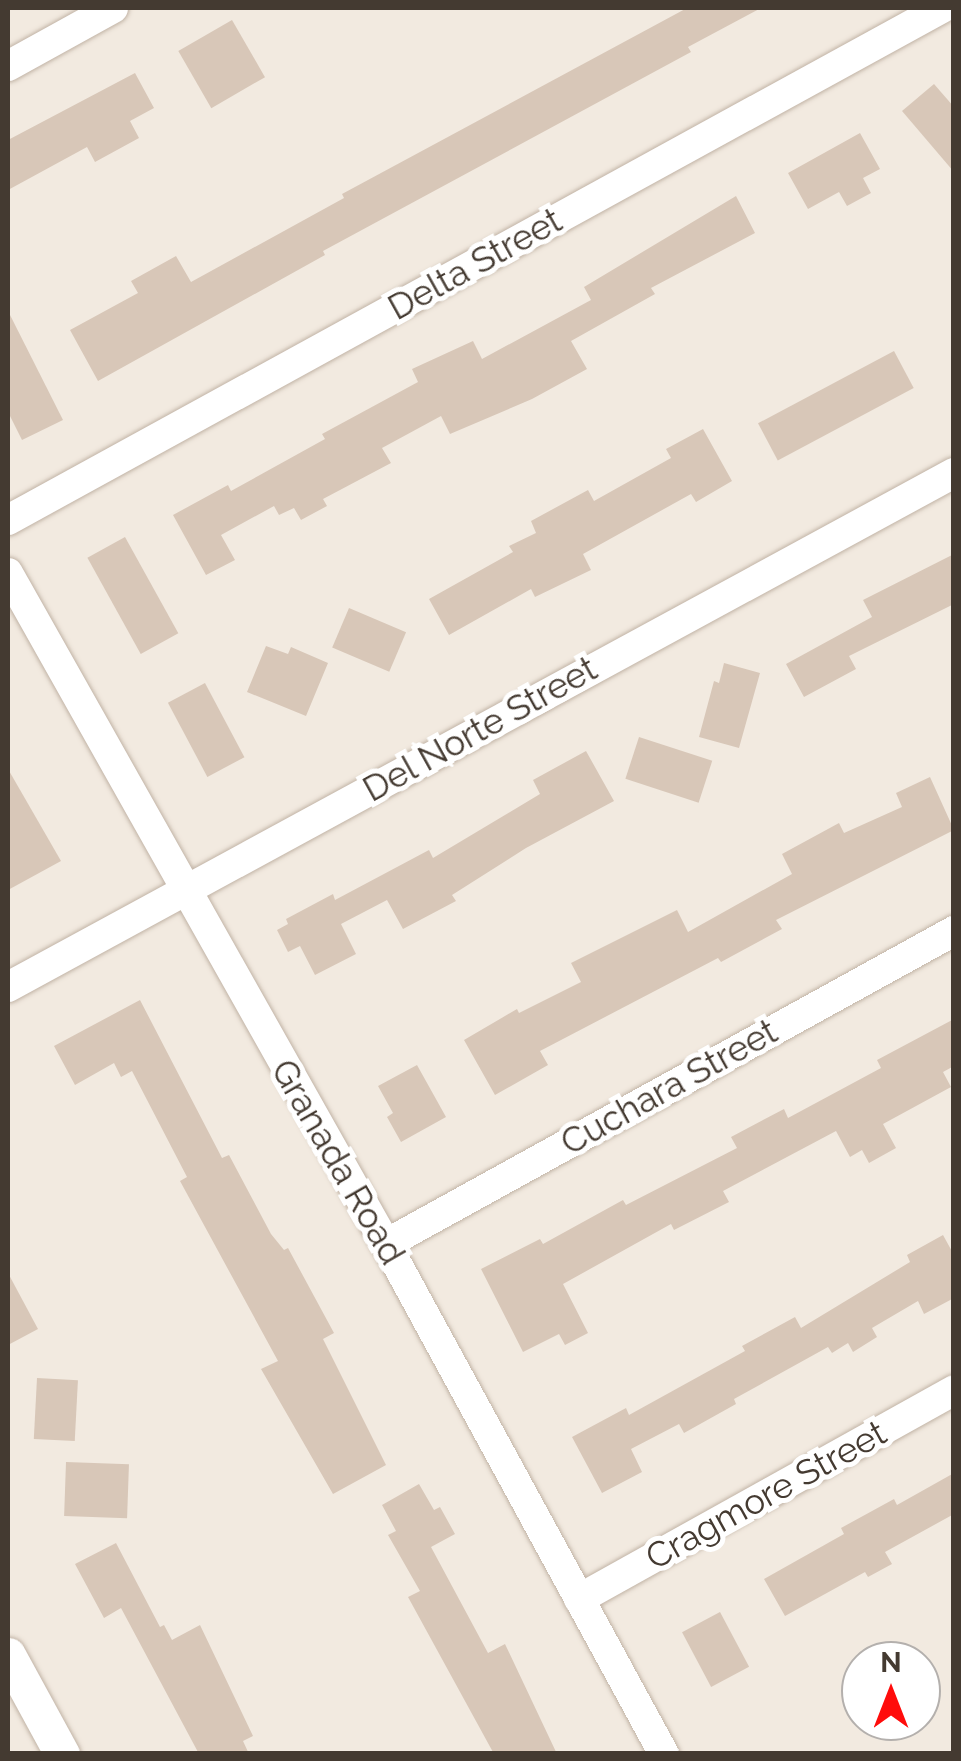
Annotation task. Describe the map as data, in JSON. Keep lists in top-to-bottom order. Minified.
{"streets":{"street":["Delta Street","Del Norte Street","Cuchara Street","Granada Road","Cragmore Street"]},"crossings":[["Del Norte Street","Granada Road"],["Cuchara Street","Granada Road"],["Granada Road","Cragmore Street"]],"north":"top"}
